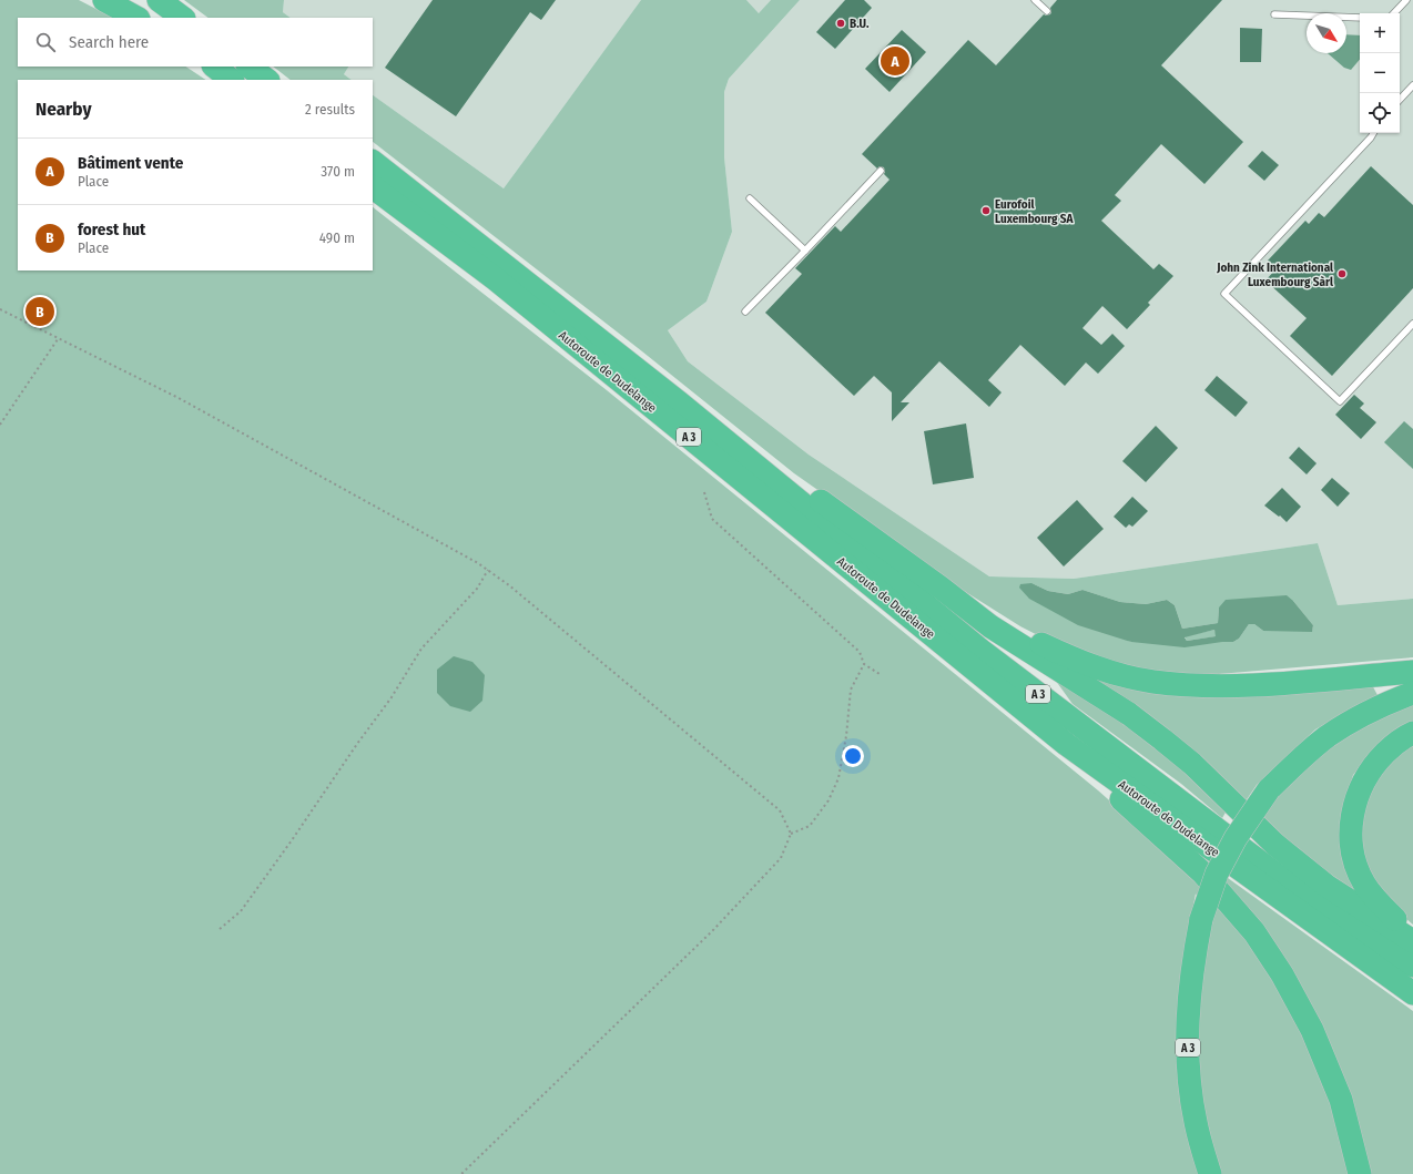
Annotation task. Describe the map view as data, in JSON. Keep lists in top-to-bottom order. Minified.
{"streets":{"highway":["Autoroute de Dudelange","A 3"]},"crossings":[["Autoroute de Dudelange","A 3"]],"places":["B.U.","Eurofoil Luxembourg SA","John Zink International Luxembourg Sàrl"],"north":"bottom right","page":{"map_buttons":["+","−"],"search":"Search here","pins":["A","B"],"heading":["Nearby","2 results"],"list":[{"mark":"A","name":"Bâtiment vente","note":"Place","value":"370 m"},{"mark":"B","name":"forest hut","note":"Place","value":"490 m"}]}}
